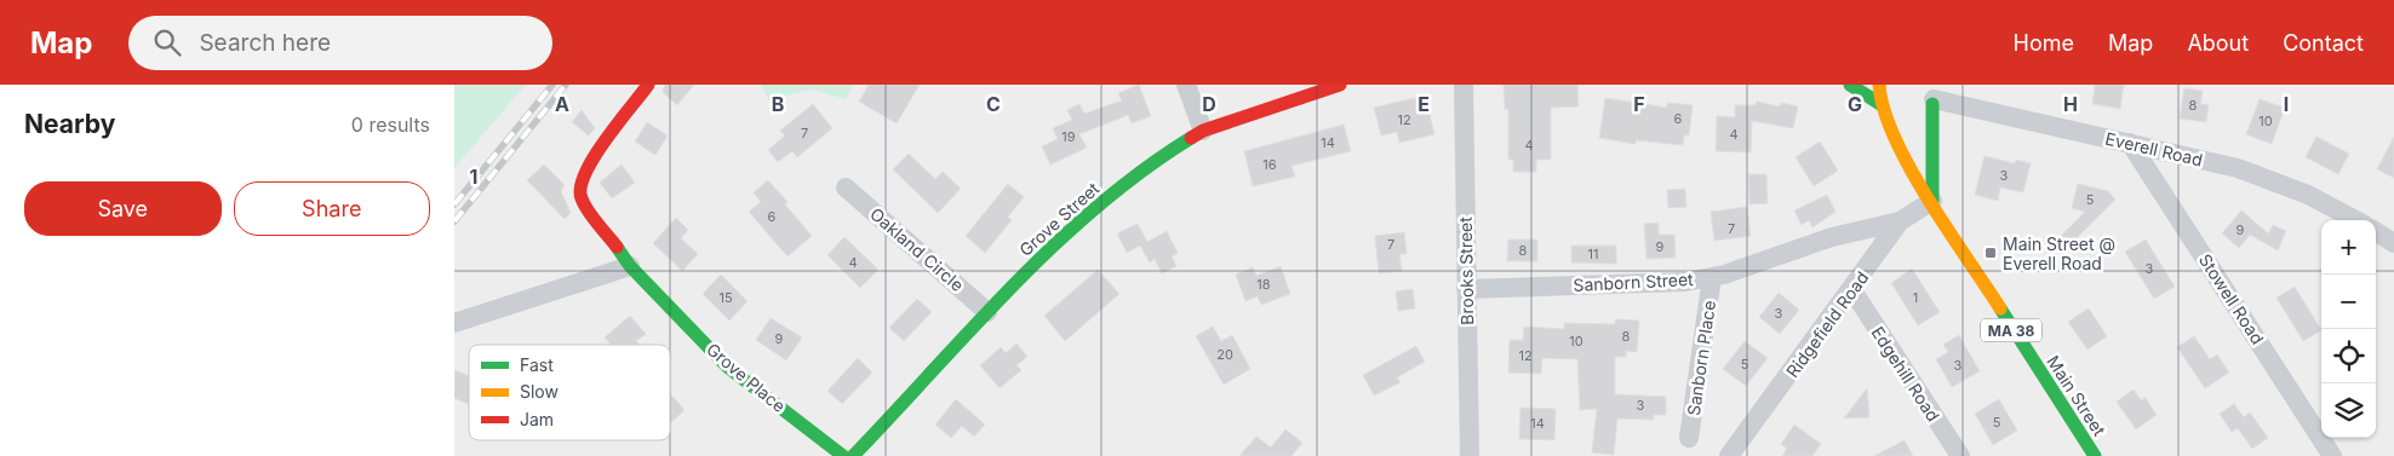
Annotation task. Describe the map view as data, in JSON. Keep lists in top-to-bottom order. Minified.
{"streets":{"street":["Everell Road","Grove Street","Oakland Circle","Brooks Street","Sanborn Street","Stowell Road","Ridgefield Road","MA 38","Sanborn Place","Edgehill Road","Grove Place","Main Street"]},"crossings":[["Everell Road","Stowell Road"],["Grove Street","Oakland Circle"],["Brooks Street","Sanborn Street"],["Sanborn Street","Ridgefield Road"],["Sanborn Street","Sanborn Place"],["Ridgefield Road","Edgehill Road"],["Ridgefield Road","Main Street"],["MA 38","Main Street"]],"places":{"transit":["Main Street @ Everell Road"]},"house_numbers":["8","6","12","10","7","4","19","14","4","16","3","5","6","7","9","7","9","8","11","4","3","18","15","1","3","8","9","10","20","12","5","3","3","5","14"],"legend":["Fast","Slow","Jam"],"page":{"header":"Map","search":"Search here","nav":["Home","Map","About","Contact"],"heading":["Nearby","0 results"],"buttons":["Save","Share"],"map_buttons":["+","−"]},"grid":{"columns":["A","B","C","D","E","F","G","H","I"],"rows":["1"]}}
